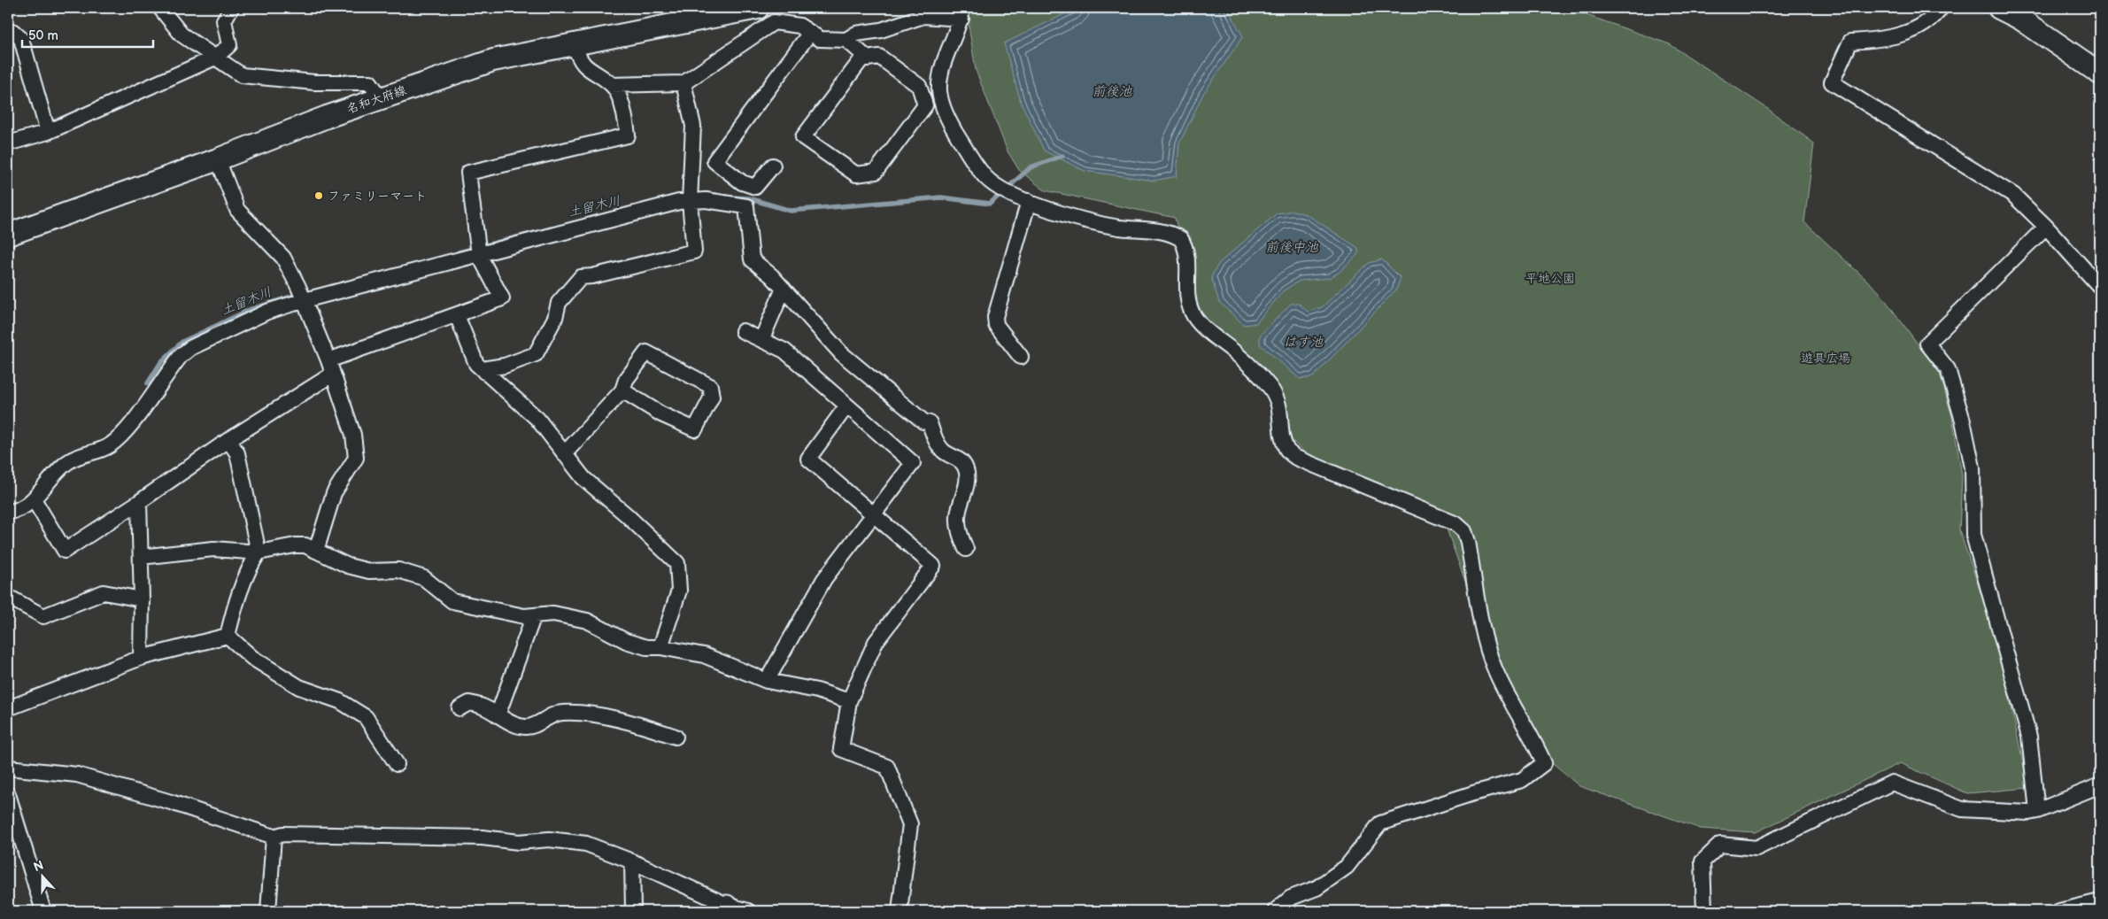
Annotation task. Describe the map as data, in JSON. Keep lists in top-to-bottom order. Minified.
{"streets":{"main road":["名和大府線"]},"water":["前後池","土留木川","前後中池","はす池"],"parks":["平地公園","遊具広場"],"places":["ファミリーマート"],"scale_bar":"50 m","north":"top"}
